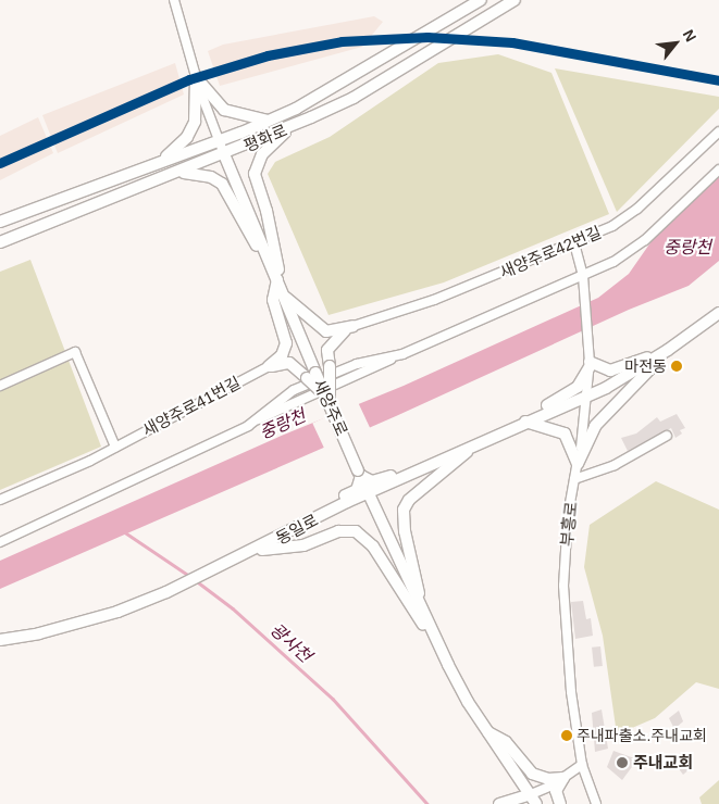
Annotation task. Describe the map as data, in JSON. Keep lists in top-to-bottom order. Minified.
{"streets":{"main road":["평화로","새양주로","동일로"],"street":["새양주로42번길","새양주로41번길","부흥로"]},"crossings":[["평화로","새양주로"],["새양주로42번길","부흥로"],["새양주로","동일로"],["부흥로","동일로"]],"water":["중랑천","광사천"],"places":["마전동","주내파출소.주내교회","주내교회"],"north":"top right"}
